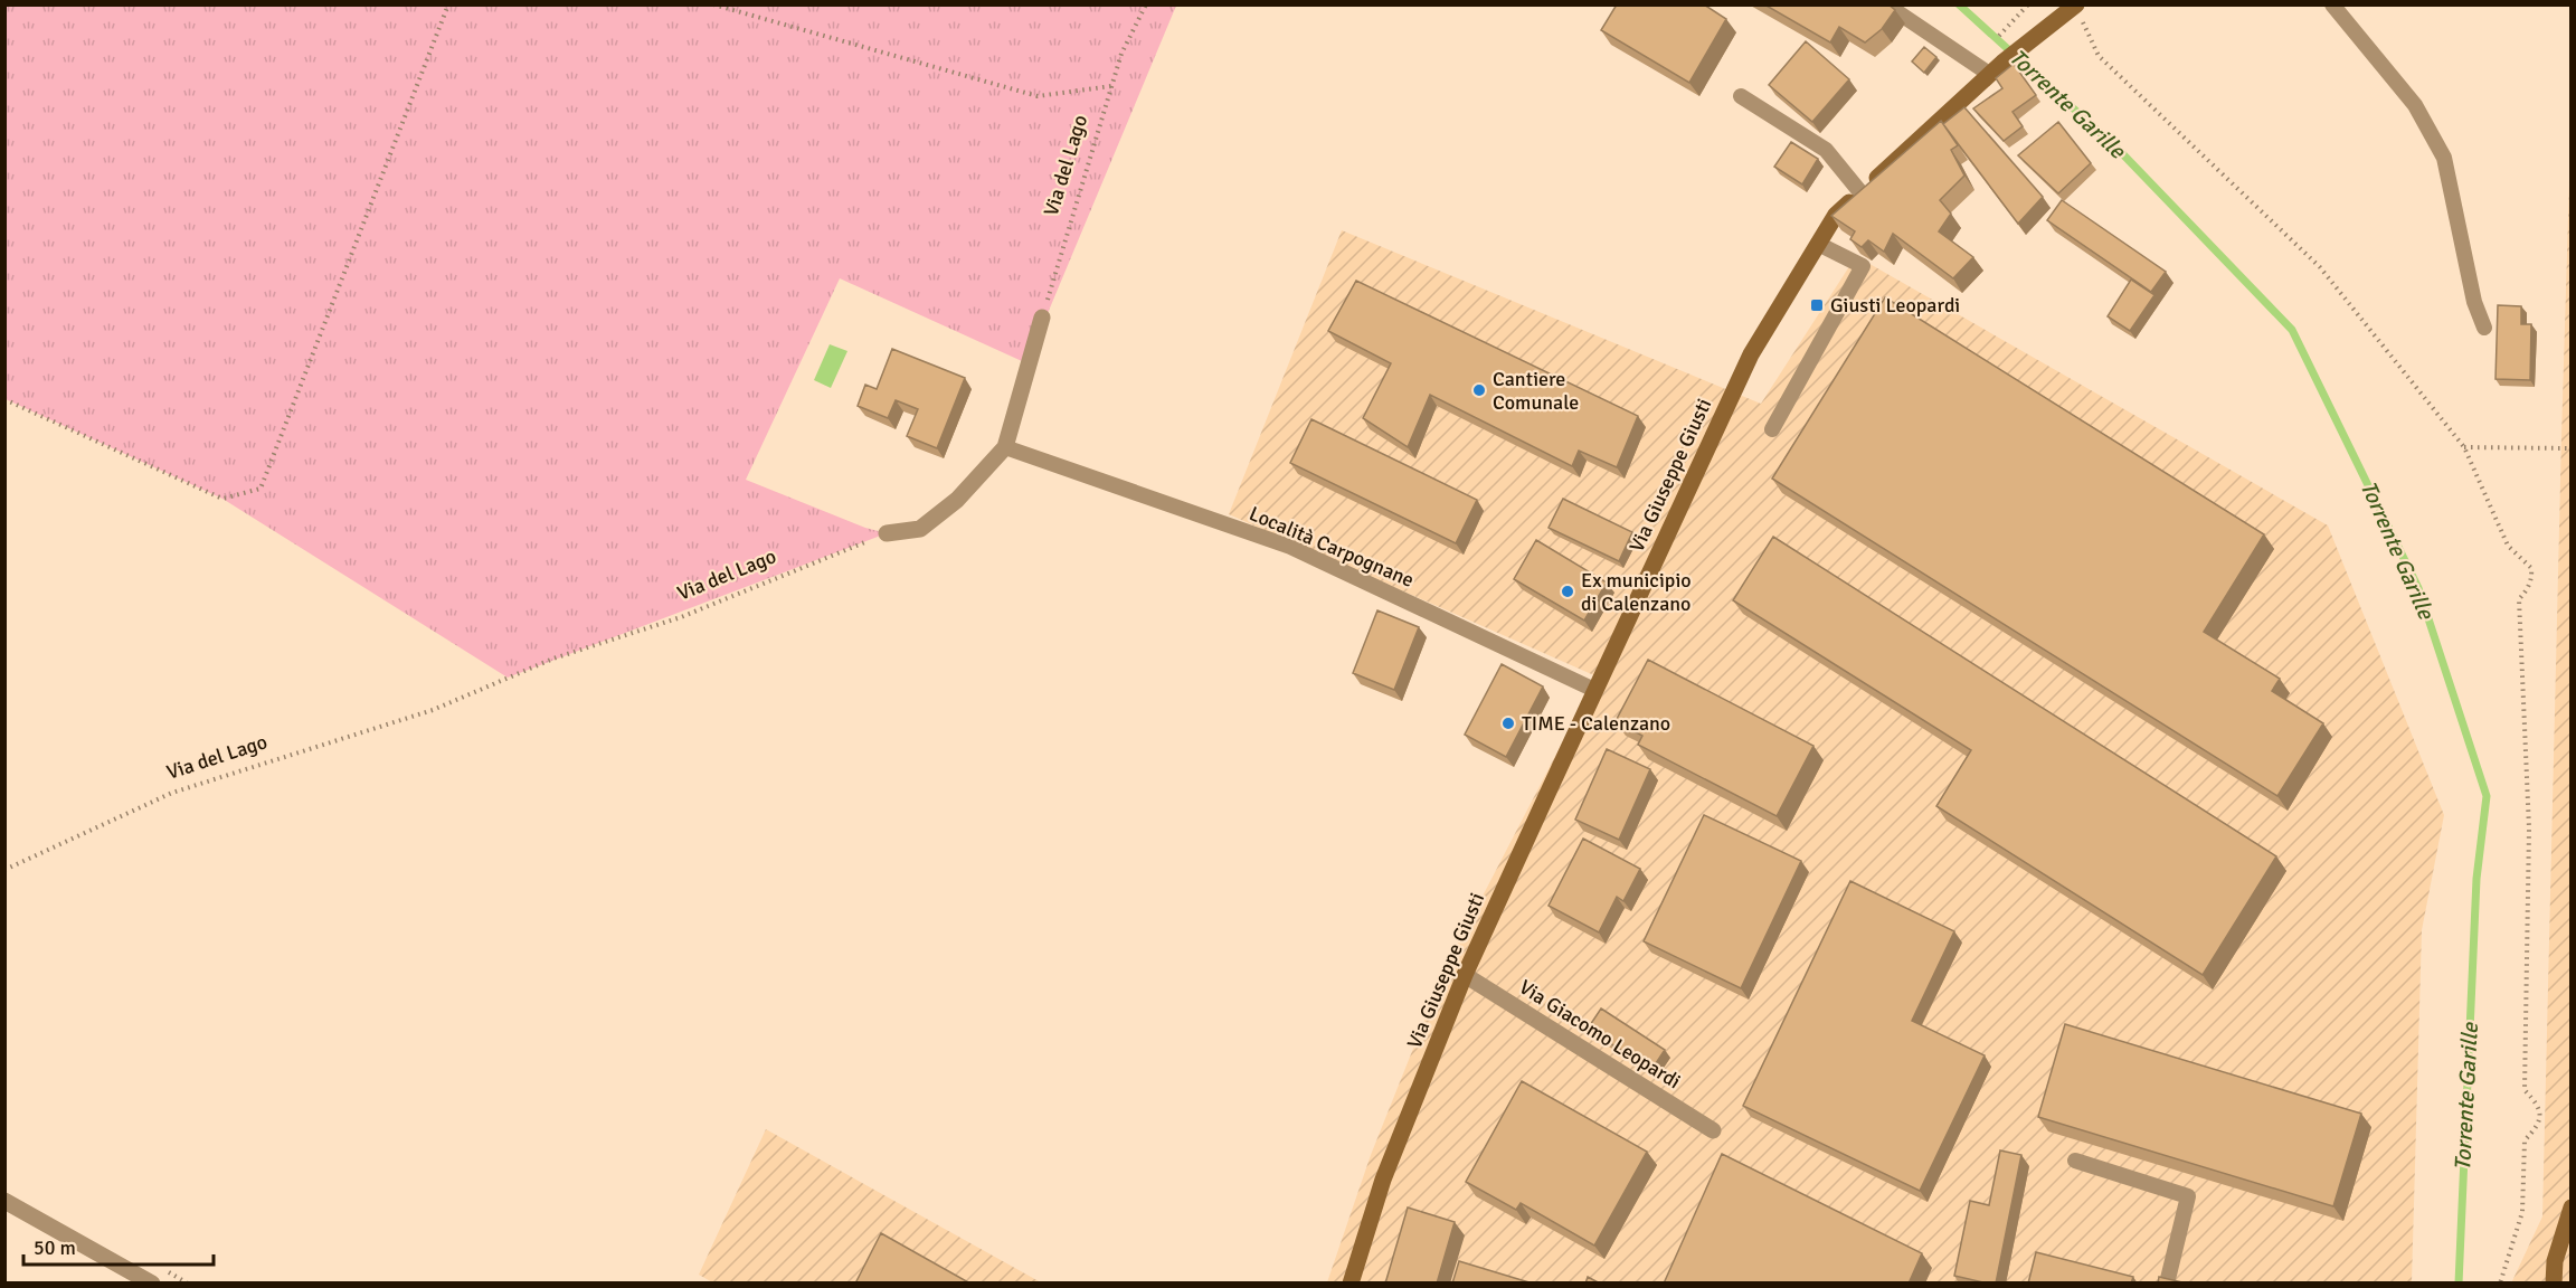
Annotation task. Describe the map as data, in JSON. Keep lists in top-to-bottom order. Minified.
{"streets":{"street":["Via Giuseppe Giusti","Via Giacomo Leopardi"],"lane":["Località Carpognane"],"path":["Via del Lago"]},"crossings":[["Via Giuseppe Giusti","Località Carpognane"],["Via Giuseppe Giusti","Via Giacomo Leopardi"]],"water":["Torrente Garille"],"places":{"transit":["Giusti Leopardi"],"other":["Cantiere Comunale","Ex municipio di Calenzano","TIME - Calenzano"]},"scale_bar":"50 m"}
